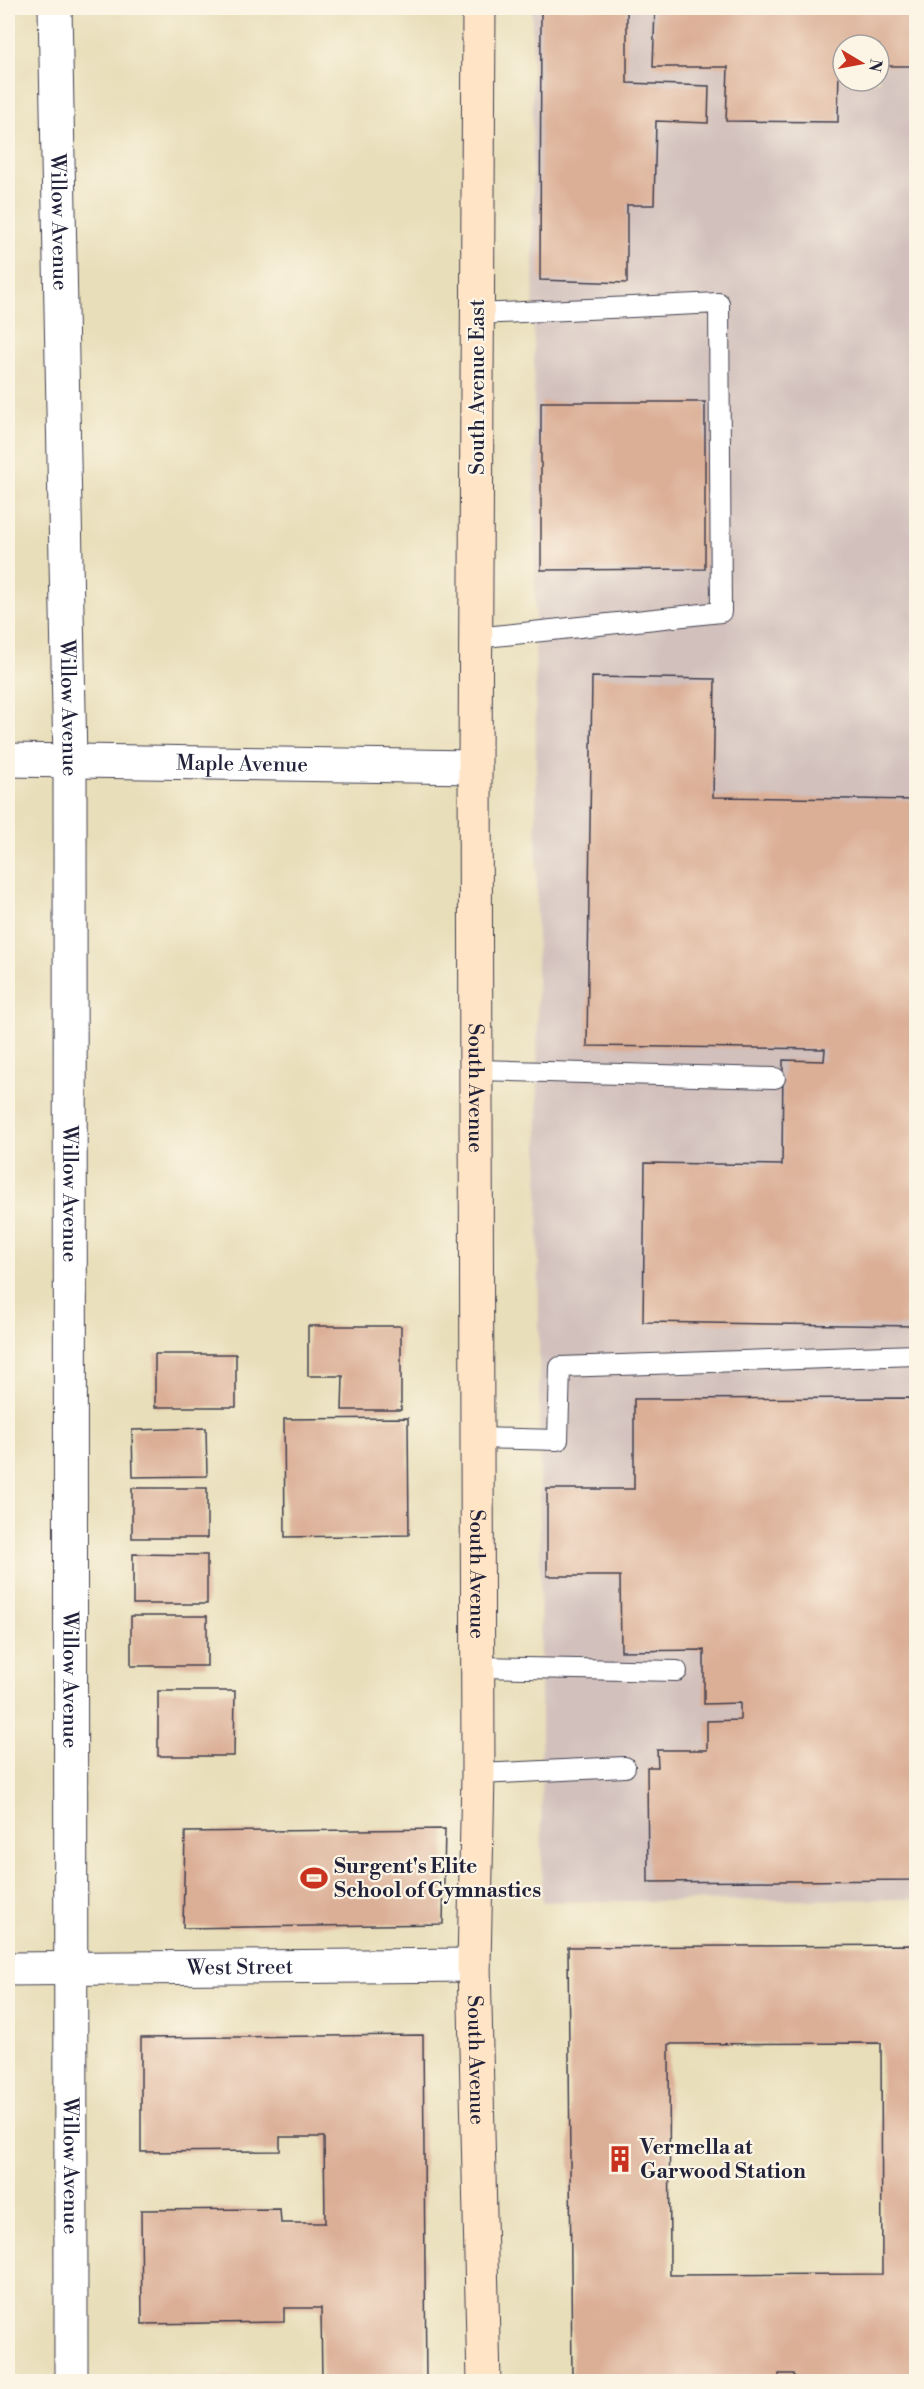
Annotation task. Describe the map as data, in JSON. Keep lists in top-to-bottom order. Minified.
{"streets":{"main road":["South Avenue East","South Avenue"],"street":["Willow Avenue","Maple Avenue","West Street"]},"crossings":[["Willow Avenue","Maple Avenue"],["Willow Avenue","West Street"],["South Avenue East","Maple Avenue"],["South Avenue East","South Avenue"],["Maple Avenue","South Avenue"],["South Avenue","West Street"]],"places":{"sports":["Surgent's Elite School of Gymnastics"],"building":["Vermella at Garwood Station"]},"north":"right"}
